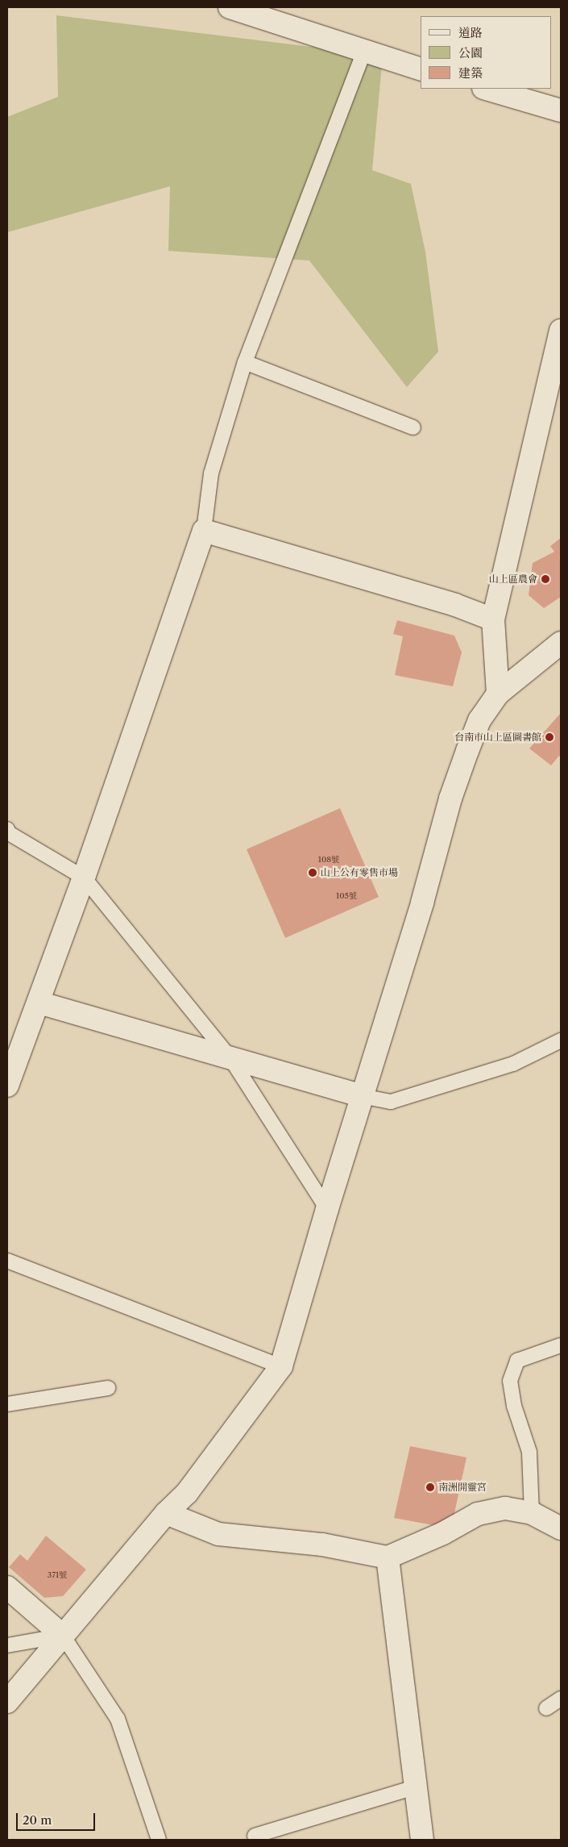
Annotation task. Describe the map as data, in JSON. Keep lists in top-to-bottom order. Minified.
{"places":["山上區農會","台南市山上區圖書館","山上公有零售市場","南洲開靈宮"],"house_numbers":["108號","105號","371號"],"legend":["道路","公園","建築"],"scale_bar":"20 m"}
